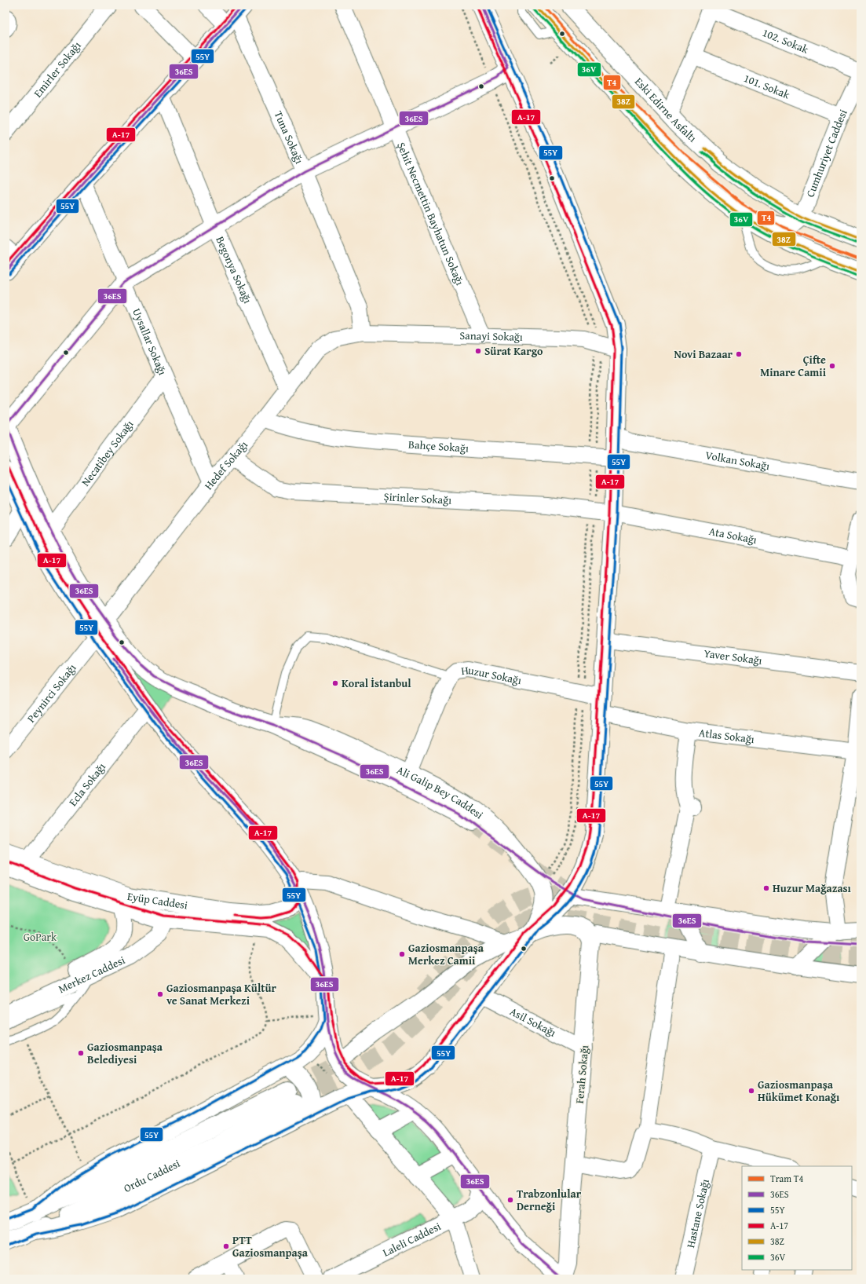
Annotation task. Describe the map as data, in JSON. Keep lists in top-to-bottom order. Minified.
{"streets":{"main road":["Eski Edirne Asfaltı","Ali Galip Bey Caddesi","Eyüp Caddesi","Ferah Sokağı","Ordu Caddesi","Laleli Caddesi"],"street":["102. Sokak","Emirler Sokağı","101. Sokak","Tuna Sokağı","Cumhuriyet Caddesi","Şehit Necmettin Bayhatun Sokağı","Begonya Sokağı","Sanayi Sokağı","Uysallar Sokağı","Bahçe Sokağı","Necatibey Sokağı","Volkan Sokağı","Hedef Sokağı","Şirinler Sokağı","Ata Sokağı","Yaver Sokağı","Huzur Sokağı","Peynirci Sokağı","Atlas Sokağı","Ecla Sokağı","Merkez Caddesi","Asil Sokağı","Hastane Sokağı"]},"crossings":[["101. Sokak","Cumhuriyet Caddesi"],["Eski Edirne Asfaltı","Cumhuriyet Caddesi"],["Tuna Sokağı","Sanayi Sokağı"],["Tuna Sokağı","Hedef Sokağı"],["Şehit Necmettin Bayhatun Sokağı","Sanayi Sokağı"],["Begonya Sokağı","Hedef Sokağı"],["Sanayi Sokağı","Hedef Sokağı"],["Uysallar Sokağı","Necatibey Sokağı"],["Uysallar Sokağı","Hedef Sokağı"],["Bahçe Sokağı","Hedef Sokağı"],["Hedef Sokağı","Şirinler Sokağı"],["Şirinler Sokağı","Ata Sokağı"],["Huzur Sokağı","Ali Galip Bey Caddesi"],["Ecla Sokağı","Eyüp Caddesi"],["Eyüp Caddesi","Merkez Caddesi"],["Asil Sokağı","Ferah Sokağı"]],"parks":["GoPark"],"places":["Sürat Kargo","Novi Bazaar","Çifte Minare Camii","Koral İstanbul","Huzur Mağazası","Gaziosmanpaşa Merkez Camii","Gaziosmanpaşa Kültür ve Sanat Merkezi","Gaziosmanpaşa Belediyesi","Gaziosmanpaşa Hükümet Konağı","Trabzonlular Derneği","PTT Gaziosmanpaşa"],"lines":["tram line T4","transit line 36ES","transit line 55Y","transit line A-17","transit line 38Z","transit line 36V"],"legend":["Tram T4","36ES","55Y","A-17","38Z","36V"]}
